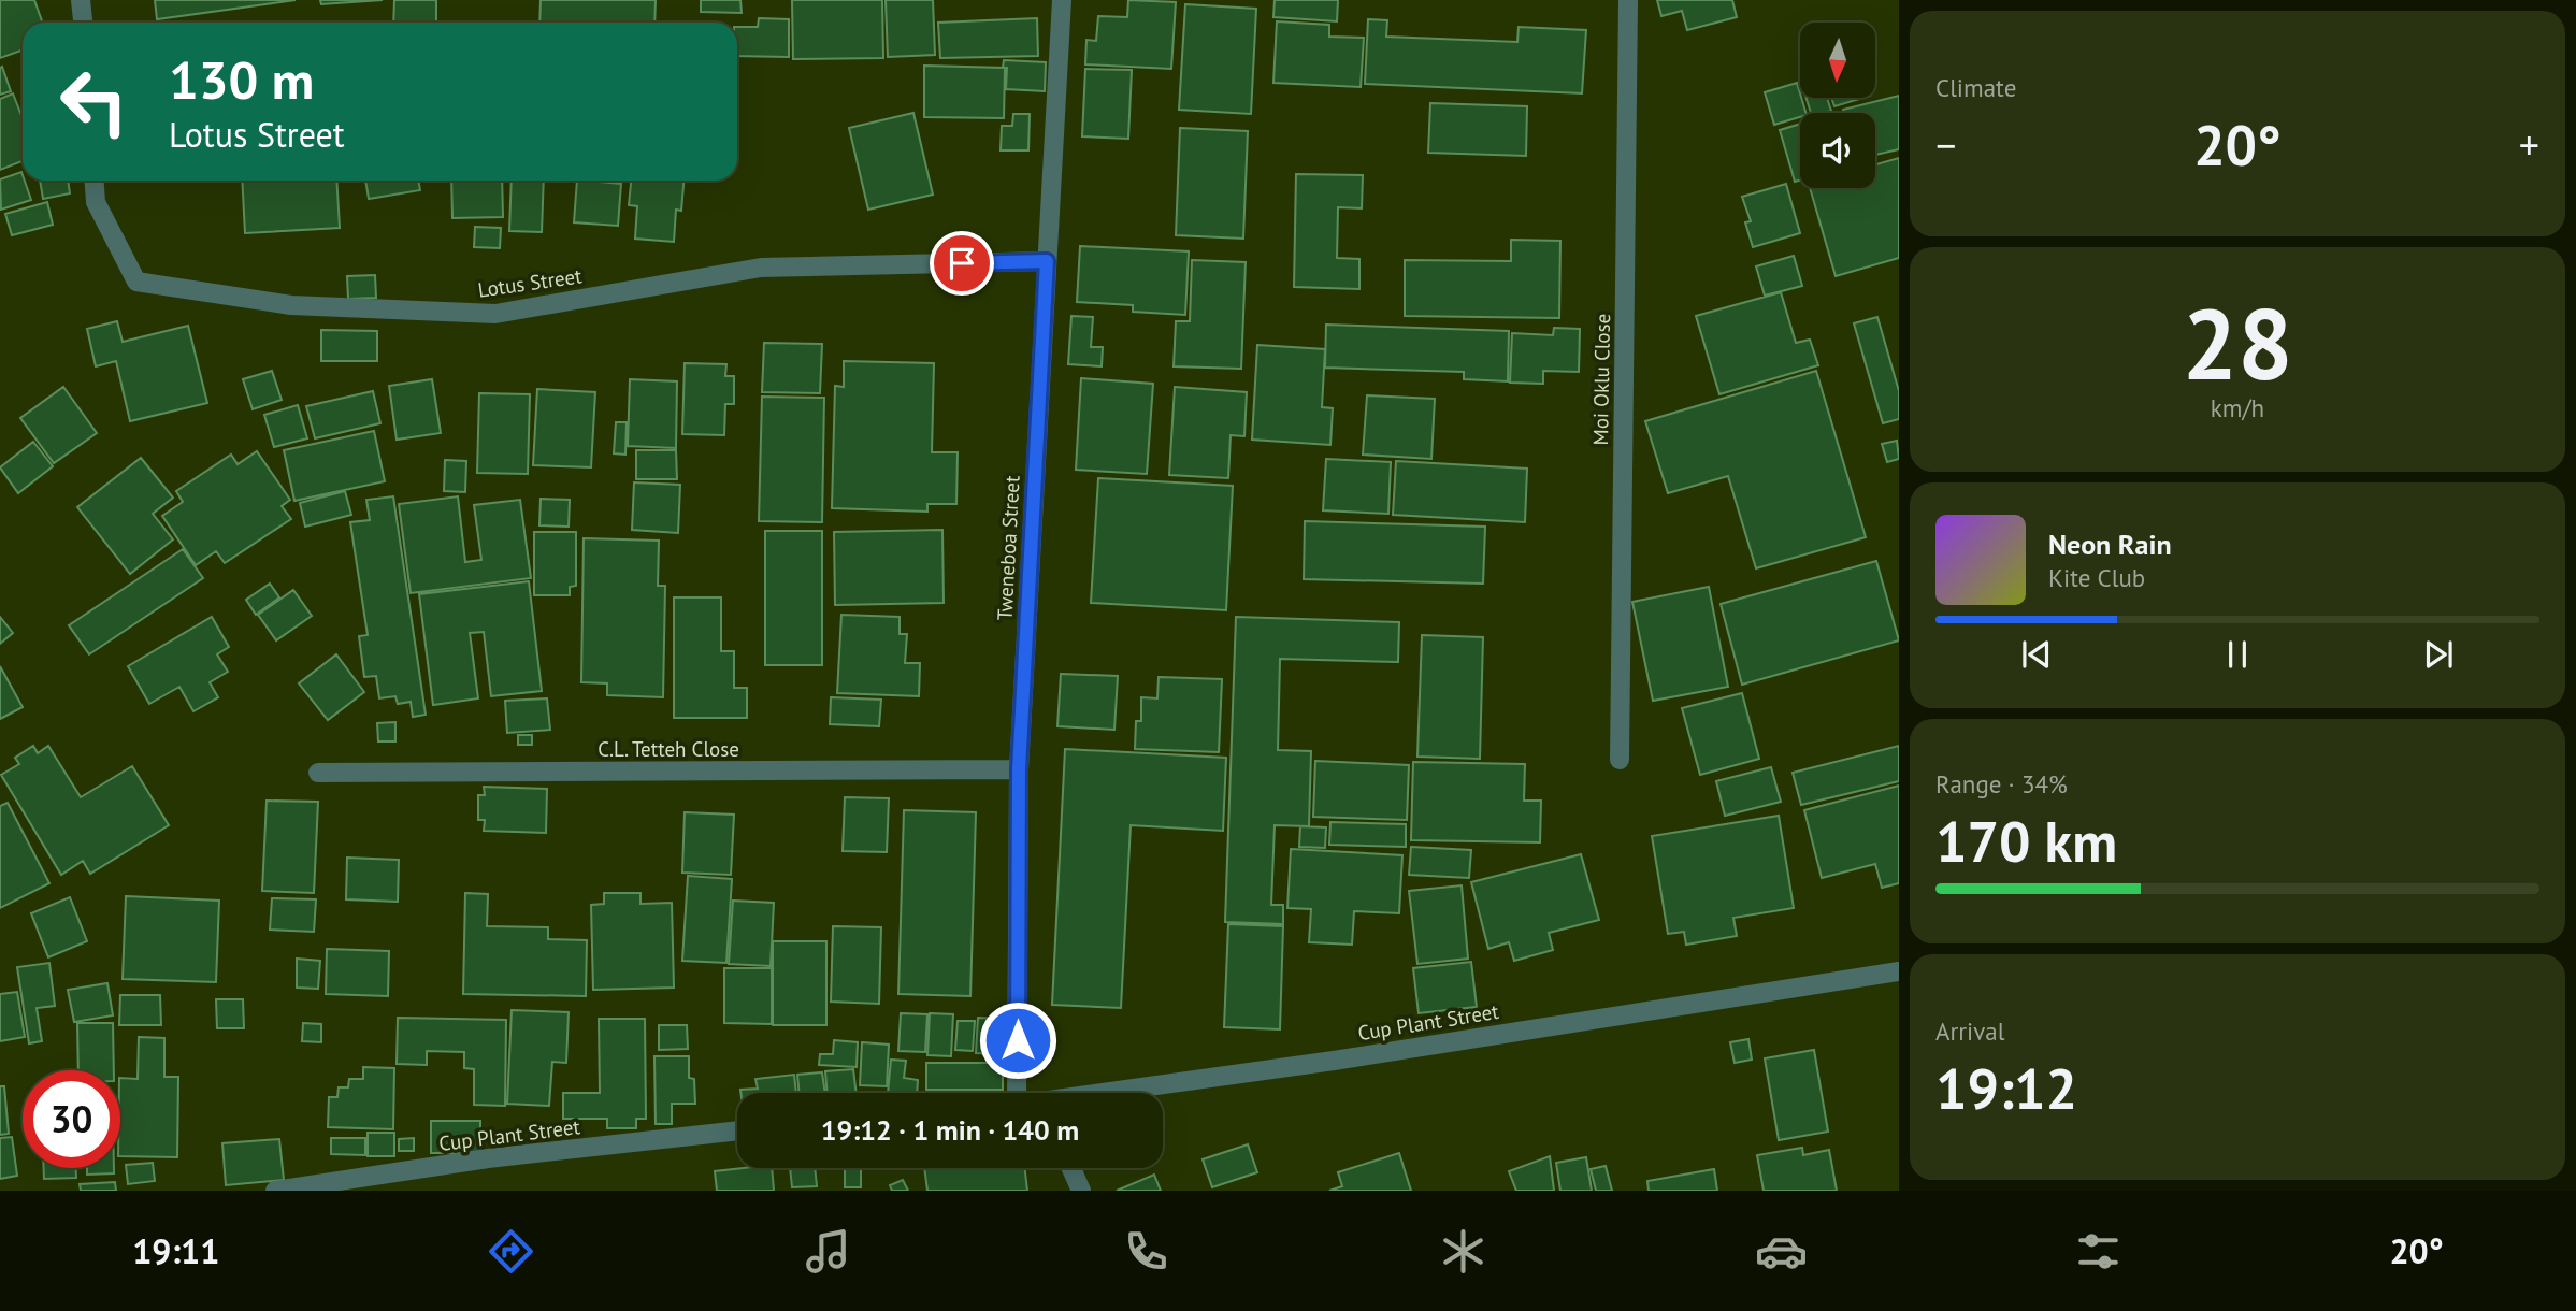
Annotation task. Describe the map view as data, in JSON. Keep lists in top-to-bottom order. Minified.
{"streets":{"street":["Lotus Street","Moi Oklu Close","Tweneboa Street","C.L. Tetteh Close","Cup Plant Street"]},"crossings":[["Lotus Street","Tweneboa Street"],["Tweneboa Street","C.L. Tetteh Close"]],"north":"bottom","page":{"tile":["Climate",["28","km/h"],["Range · 34%","170 km"],["Arrival","19:12"]],"turn":["130 m","Lotus Street"],"heat":["−","20°","+"],"song":["Neon Rain","Kite Club"],"limit":"30","trip":"19:12 · 1 min · 140 m","tabs":["19:11","20°"]}}
